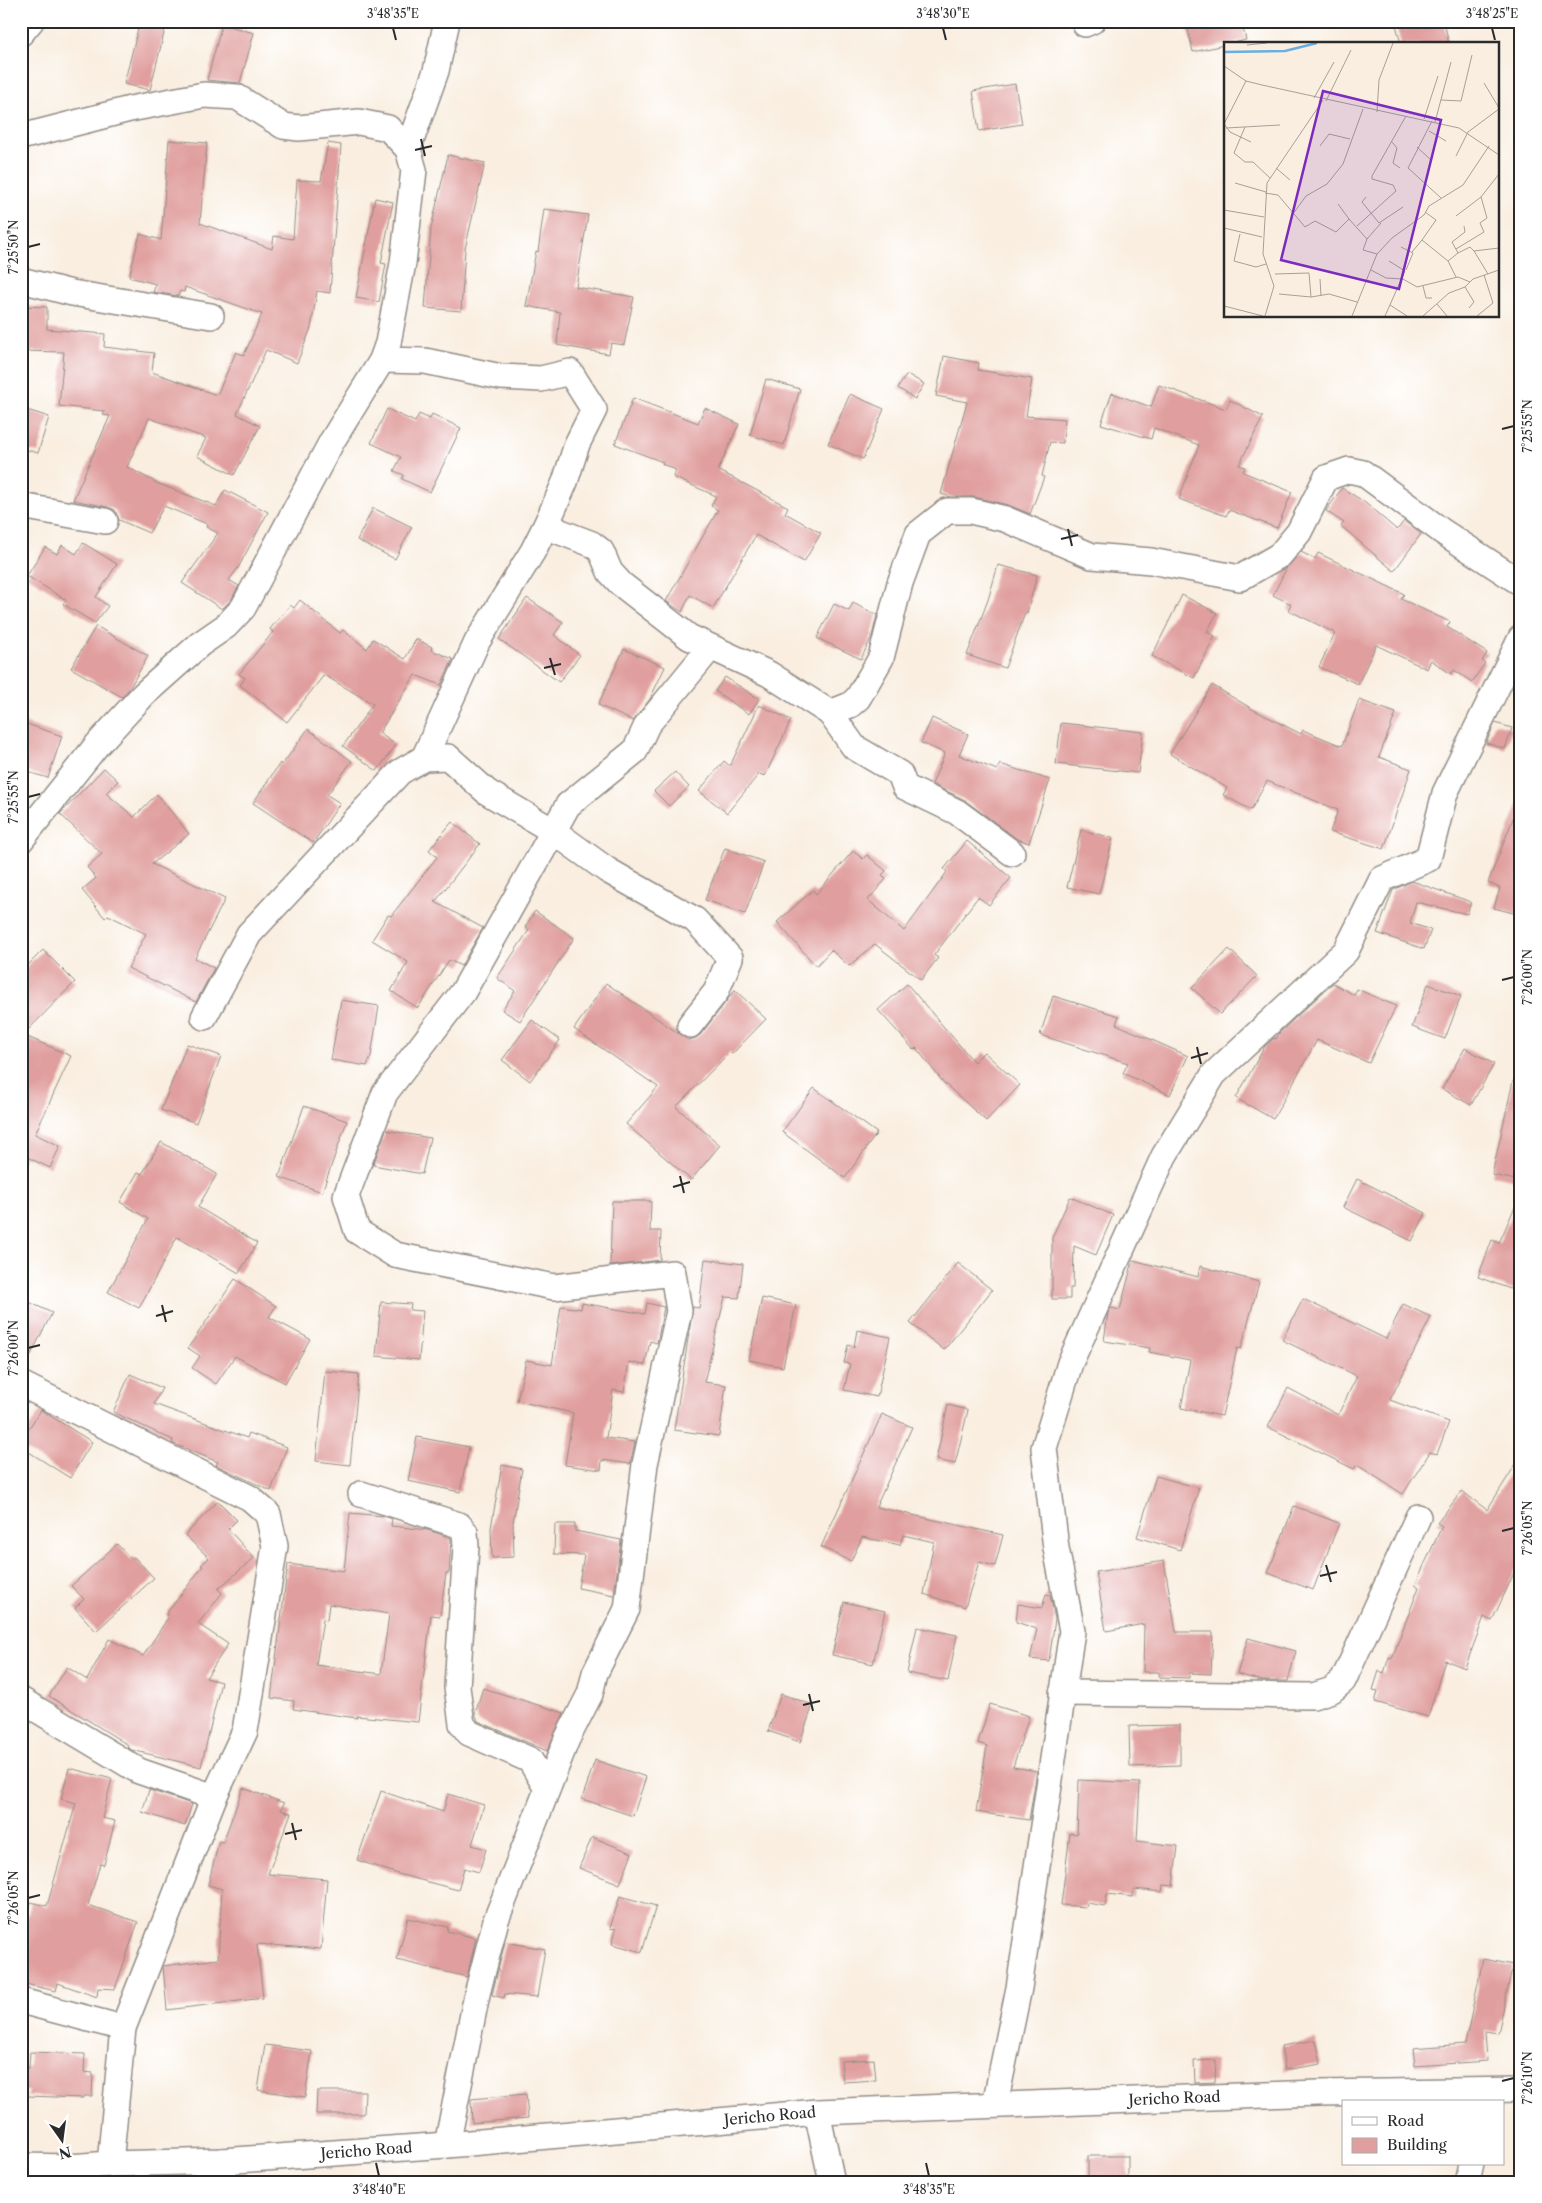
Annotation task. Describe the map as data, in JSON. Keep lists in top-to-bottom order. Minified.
{"streets":{"street":["Jericho Road"]},"legend":["Road","Building"],"north":"bottom","coordinates":["3°48'35\"E","3°48'30\"E","3°48'25\"E","7°25'50\"N","7°25'55\"N","7°26'00\"N","7°26'05\"N","7°26'10\"N","3°48'40\"E"]}
